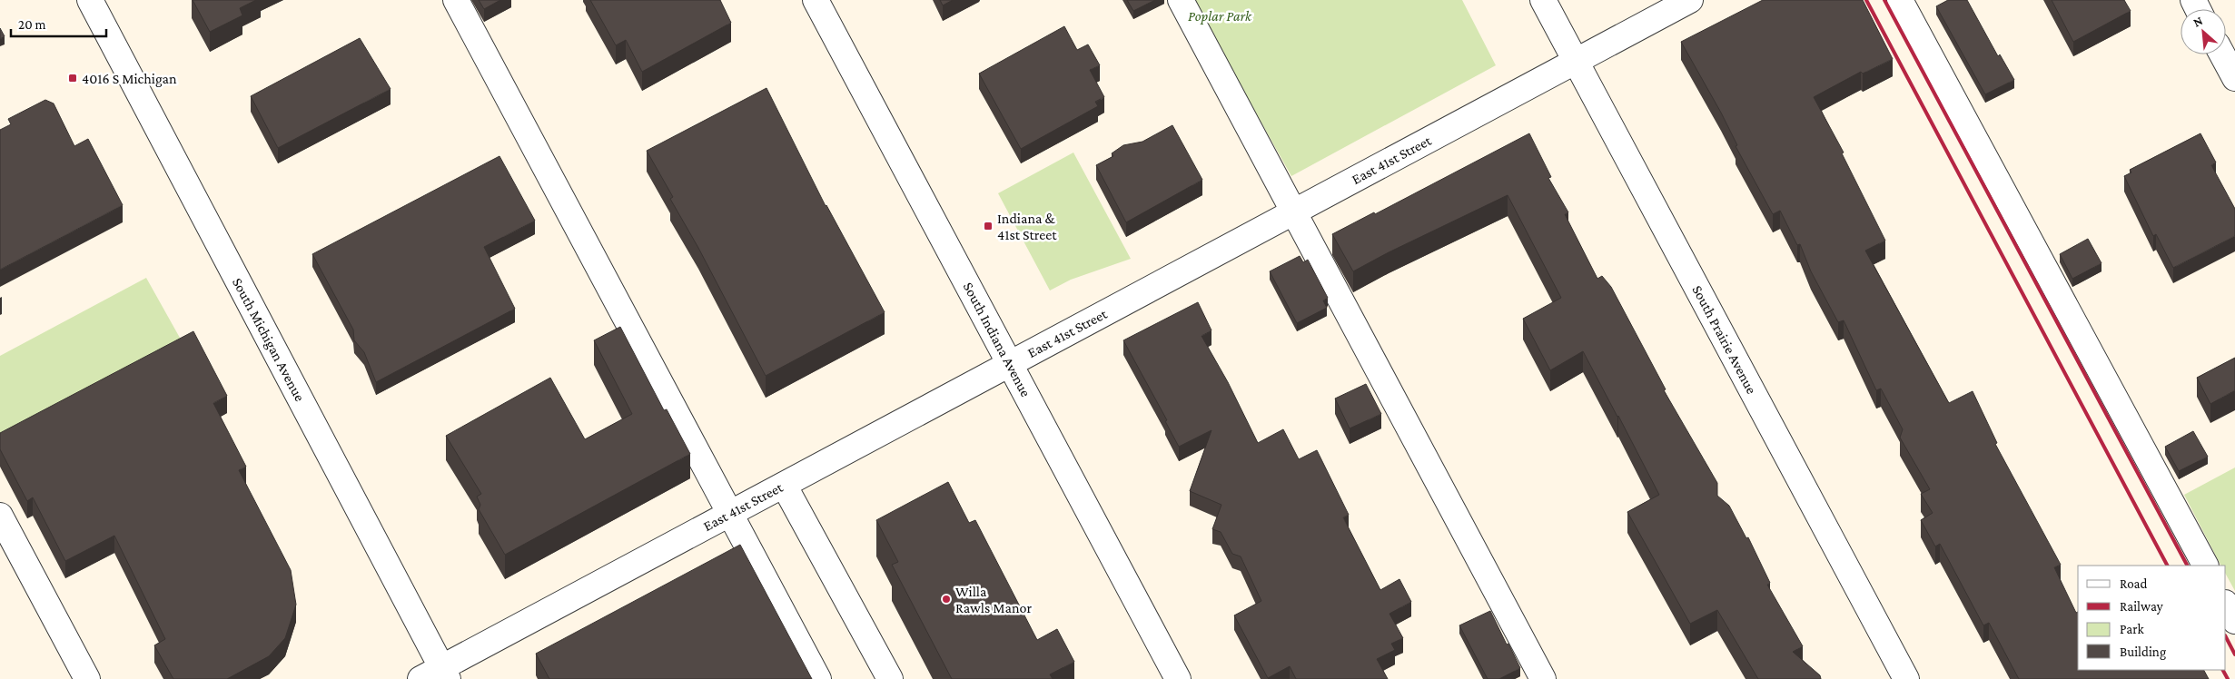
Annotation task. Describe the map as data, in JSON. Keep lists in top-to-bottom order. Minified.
{"streets":{"street":["East 41st Street","South Michigan Avenue","South Indiana Avenue","South Prairie Avenue"]},"crossings":[["East 41st Street","South Michigan Avenue"],["East 41st Street","South Indiana Avenue"],["East 41st Street","South Prairie Avenue"]],"parks":["Poplar Park"],"places":{"transit":["4016 S Michigan","Indiana & 41st Street"],"other":["Willa Rawls Manor"]},"legend":["Road","Railway","Park","Building"],"scale_bar":"20 m","north":"top left"}
